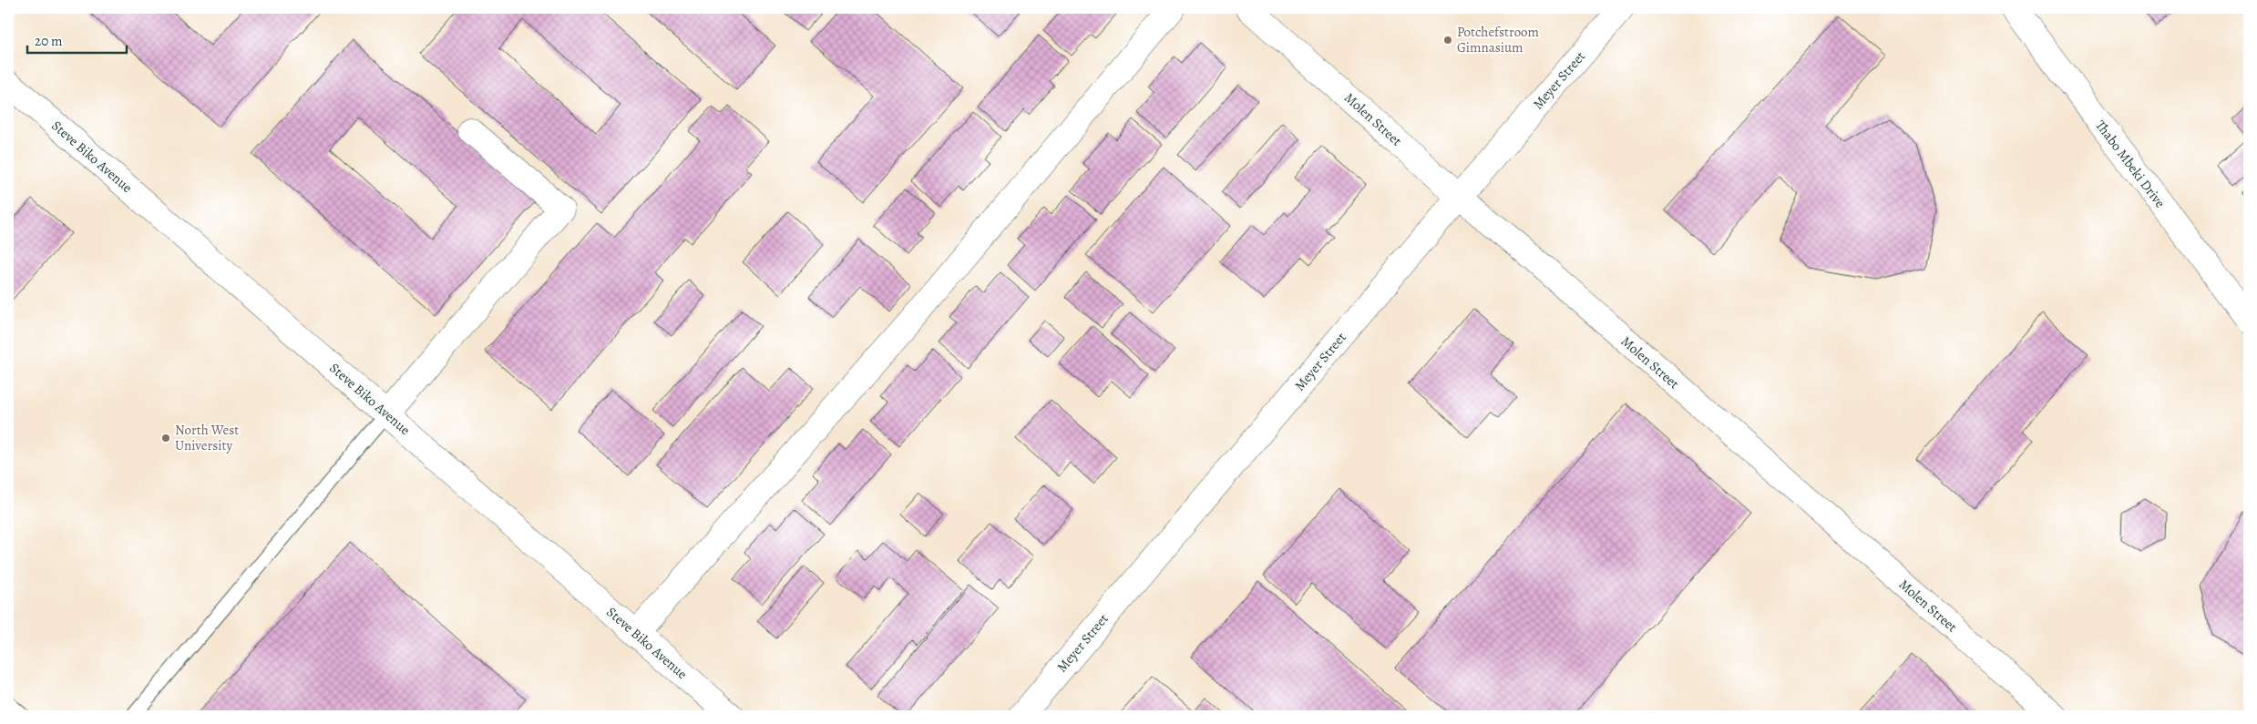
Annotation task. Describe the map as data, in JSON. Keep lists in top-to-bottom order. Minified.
{"streets":{"street":["Meyer Street","Molen Street","Steve Biko Avenue","Thabo Mbeki Drive"]},"crossings":[["Meyer Street","Molen Street"]],"places":["Potchefstroom Gimnasium","North West University"],"scale_bar":"20 m"}
